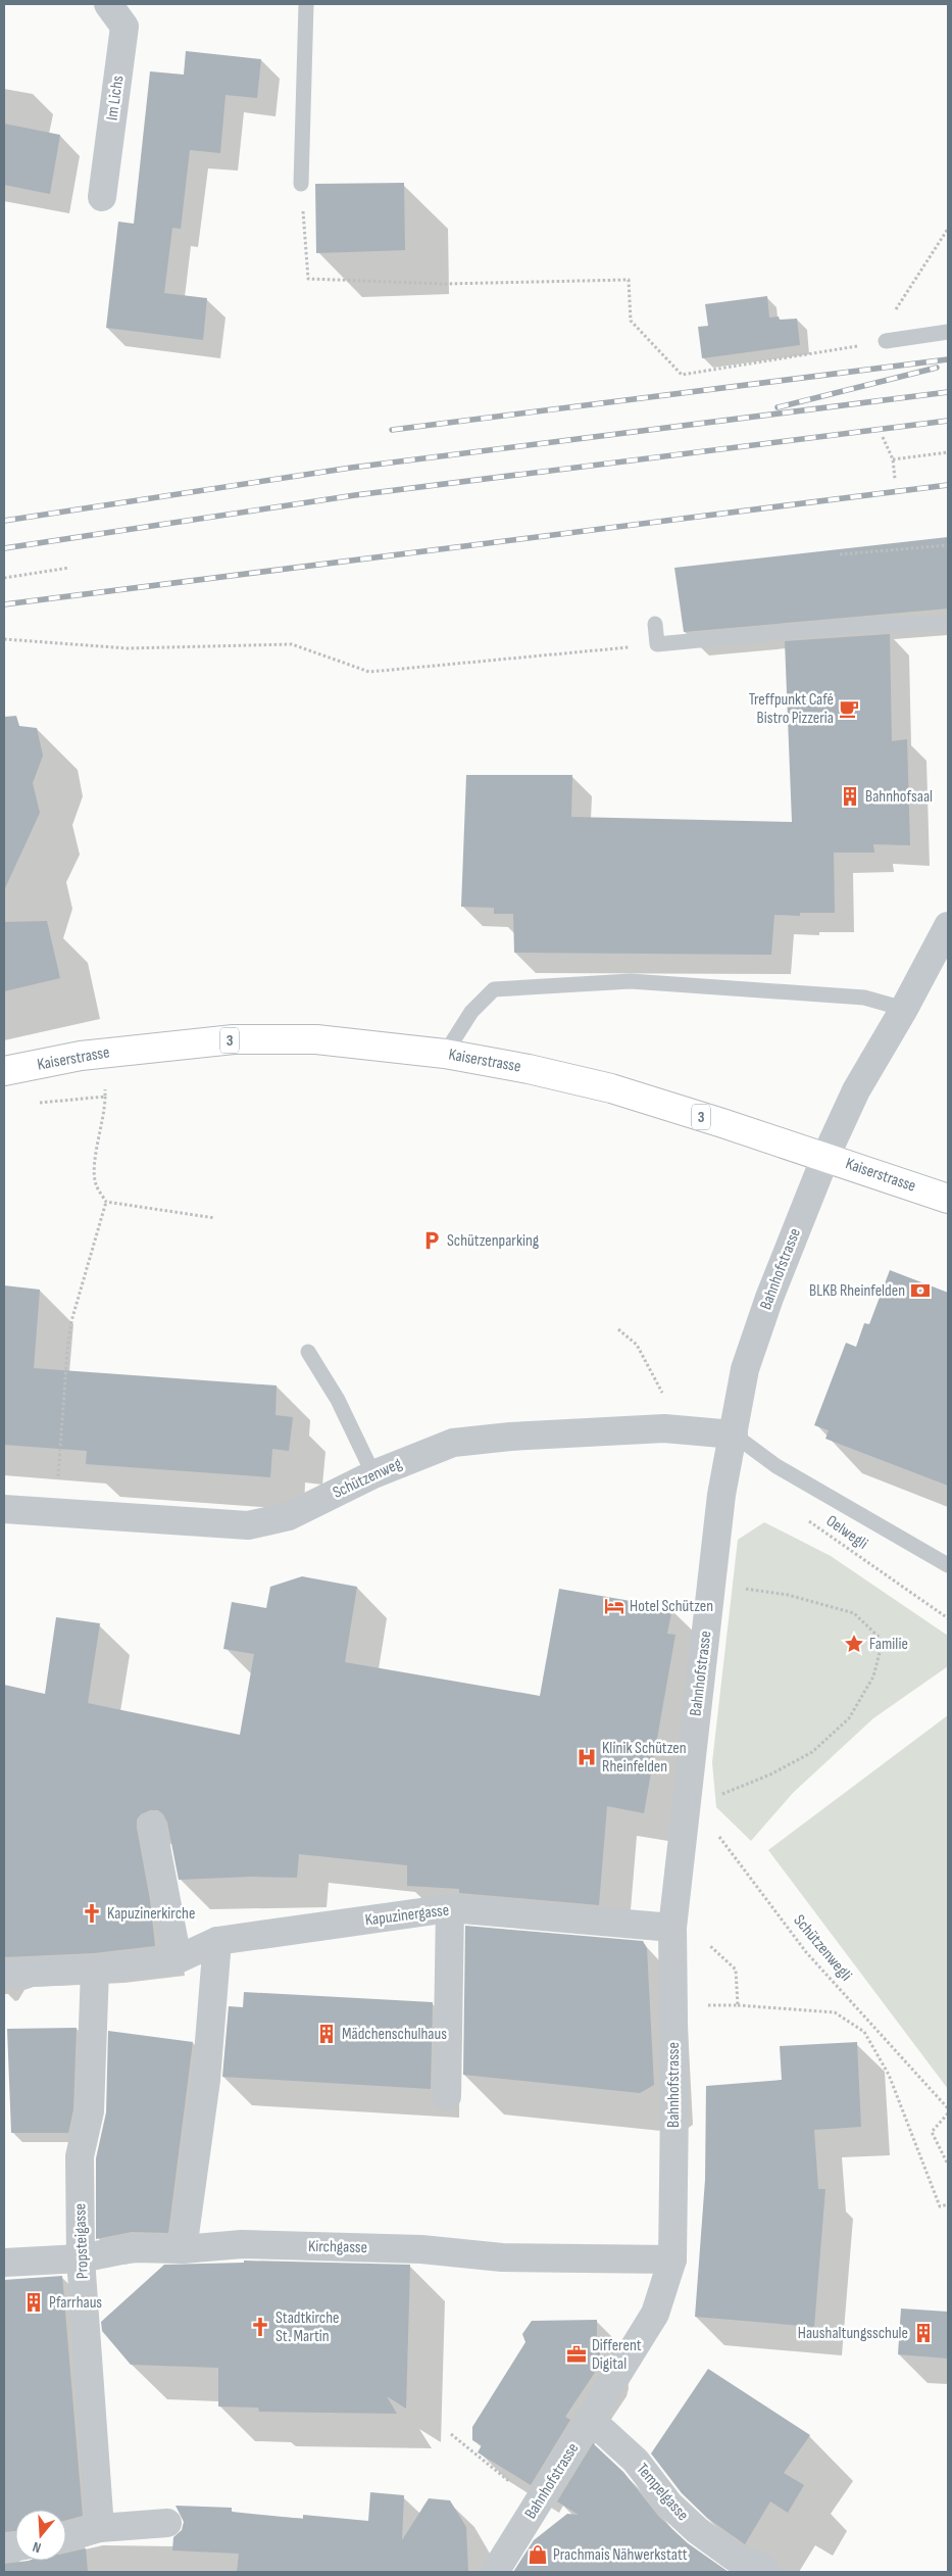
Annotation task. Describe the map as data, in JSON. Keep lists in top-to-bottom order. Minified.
{"streets":{"main road":["3","Kaiserstrasse"],"street":["Im Lichs","Bahnhofstrasse","Schützenweg","Kapuzinergasse","Propsteigasse","Kirchgasse","Tempelgasse"],"path":["Oelwegli","Schützenwegli"]},"crossings":[["Kaiserstrasse","Bahnhofstrasse"],["Bahnhofstrasse","Schützenweg"],["Bahnhofstrasse","Kapuzinergasse"],["Bahnhofstrasse","Schützenwegli"],["Bahnhofstrasse","Kirchgasse"],["Bahnhofstrasse","Tempelgasse"],["Kapuzinergasse","Propsteigasse"],["Propsteigasse","Kirchgasse"]],"places":{"cafe":["Treffpunkt Café Bistro Pizzeria"],"building":["Bahnhofsaal","Mädchenschulhaus","Pfarrhaus","Haushaltungsschule"],"parking":["Schützenparking"],"bank":["BLKB Rheinfelden"],"hotel":["Hotel Schützen"],"place":["Familie"],"hospital":["Klinik Schützen Rheinfelden"],"church":["Kapuzinerkirche","Stadtkirche St. Martin"],"office":["Different Digital"],"shop":["Prachmais Nähwerkstatt"]},"north":"bottom"}
